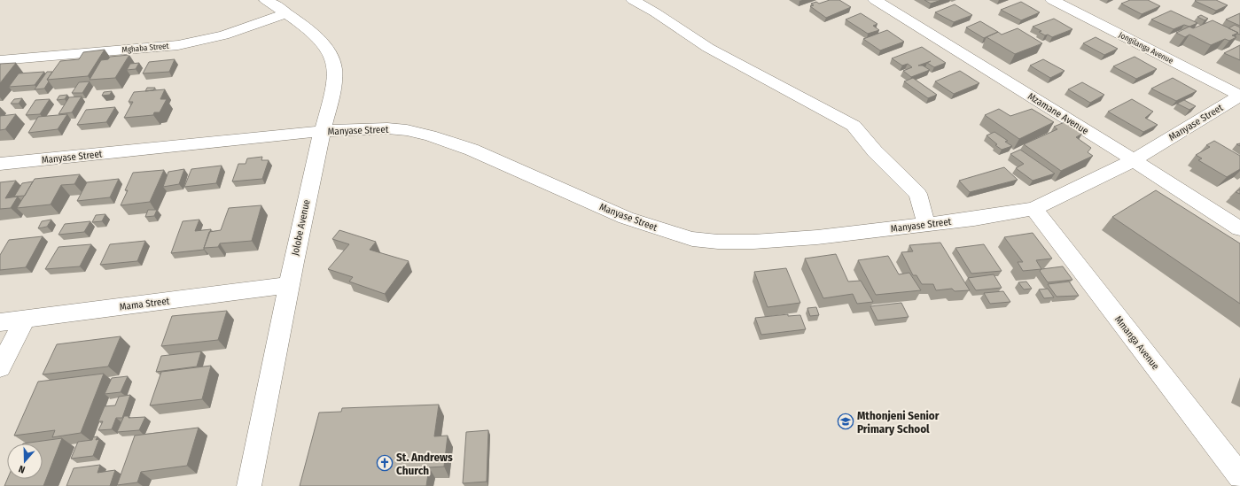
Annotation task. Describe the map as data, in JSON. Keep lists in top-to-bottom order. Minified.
{"streets":{"street":["Mghaba Street","Jongilanga Avenue","Mzamane Avenue","Manyase Street","Jolobe Avenue","Mama Street","Mmanga Avenue"]},"crossings":[["Mghaba Street","Jolobe Avenue"],["Jongilanga Avenue","Manyase Street"],["Mzamane Avenue","Manyase Street"],["Manyase Street","Jolobe Avenue"],["Manyase Street","Mmanga Avenue"],["Jolobe Avenue","Mama Street"]],"places":{"school or university":["Mthonjeni Senior Primary School"],"church":["St. Andrews Church"]},"north":"bottom"}
